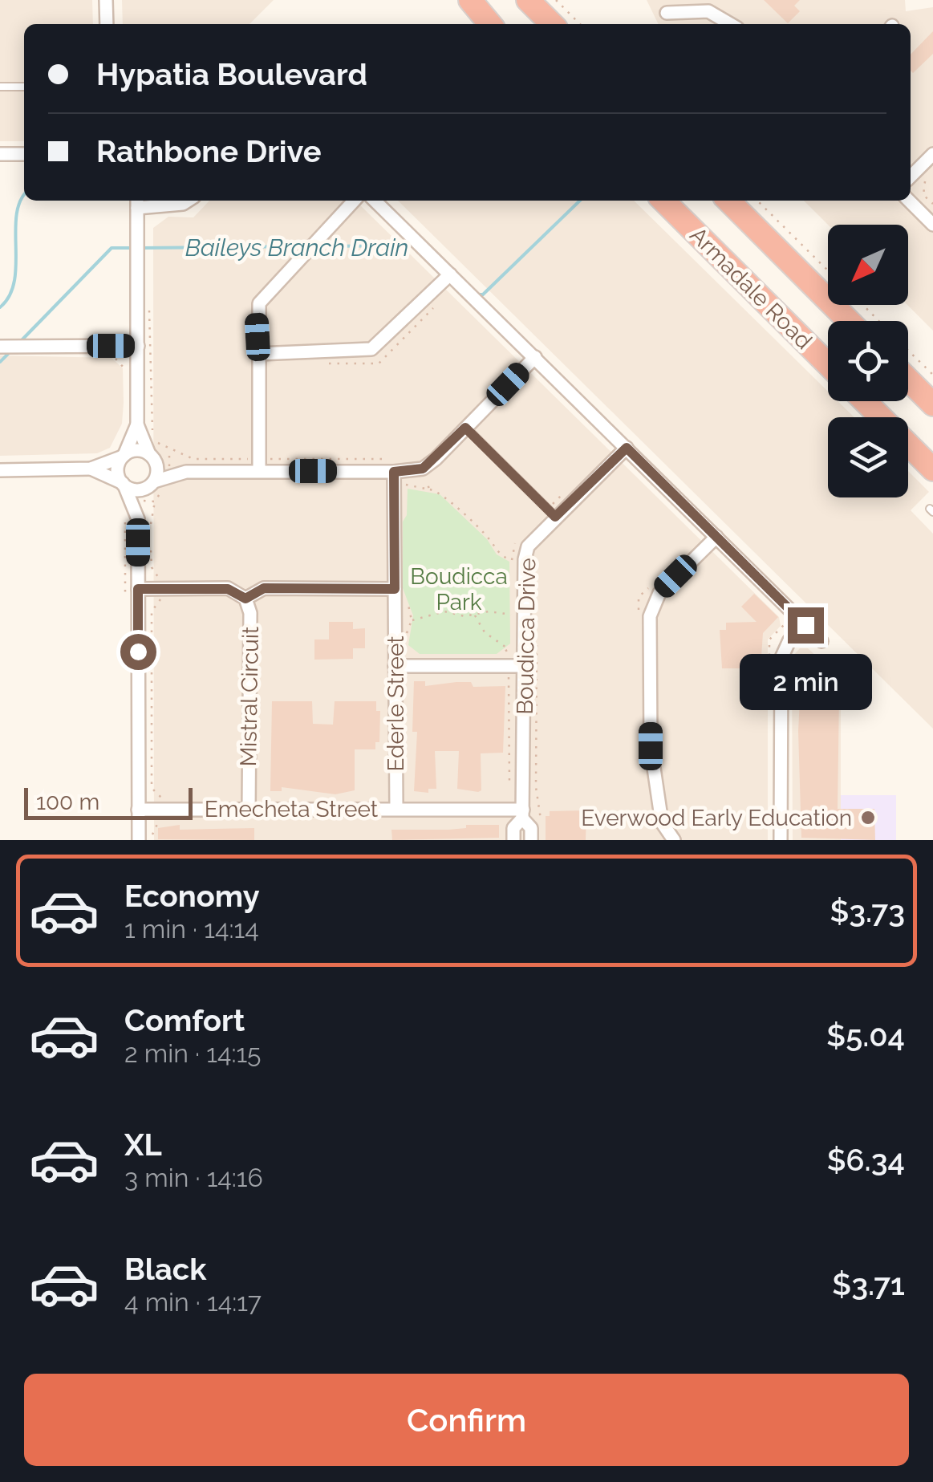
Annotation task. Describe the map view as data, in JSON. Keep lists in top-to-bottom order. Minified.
{"streets":{"highway":["Armadale Road"],"street":["Boudicca Drive","Mistral Circuit","Ederle Street","Emecheta Street"]},"crossings":[["Mistral Circuit","Emecheta Street"],["Ederle Street","Emecheta Street"]],"water":["Baileys Branch Drain"],"parks":["Boudicca Park"],"places":["Everwood Early Education"],"scale_bar":"100 m","north":"bottom left","page":{"banner":["Hypatia Boulevard","Rathbone Drive"],"bubble":"2 min","scale":"100 m","list":[{"name":"Economy","note":"1 min · 14:14","value":"$3.73"},{"name":"Comfort","note":"2 min · 14:15","value":"$5.04"},{"name":"XL","note":"3 min · 14:16","value":"$6.34"},{"name":"Black","note":"4 min · 14:17","value":"$3.71"}],"buttons":"Confirm"}}
